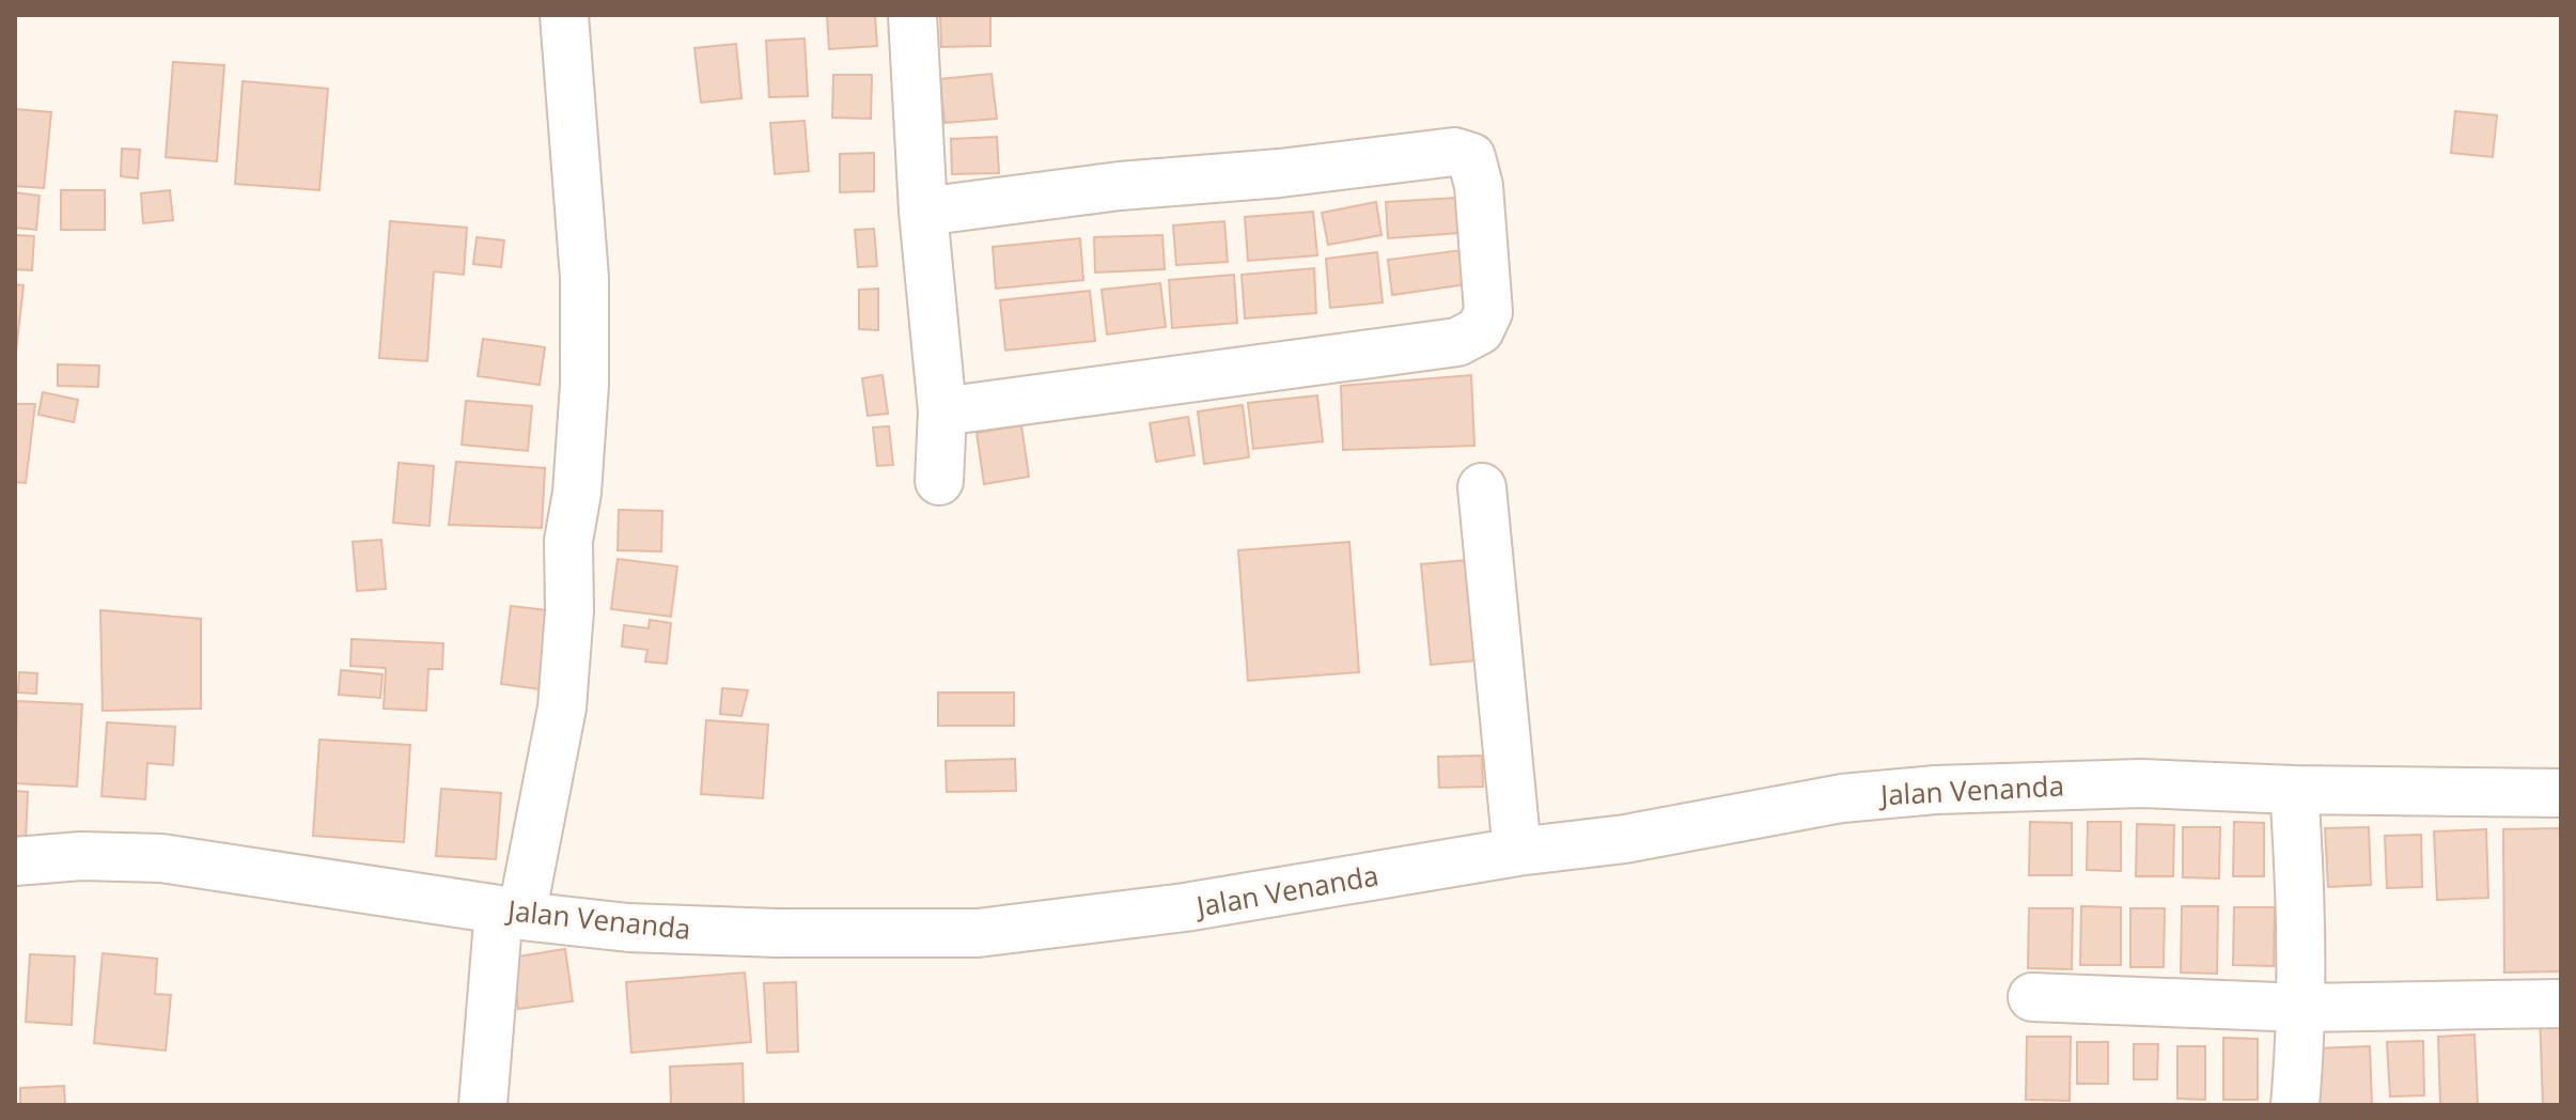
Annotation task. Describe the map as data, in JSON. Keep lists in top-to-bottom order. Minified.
{"streets":{"street":["Jalan Venanda"]}}
